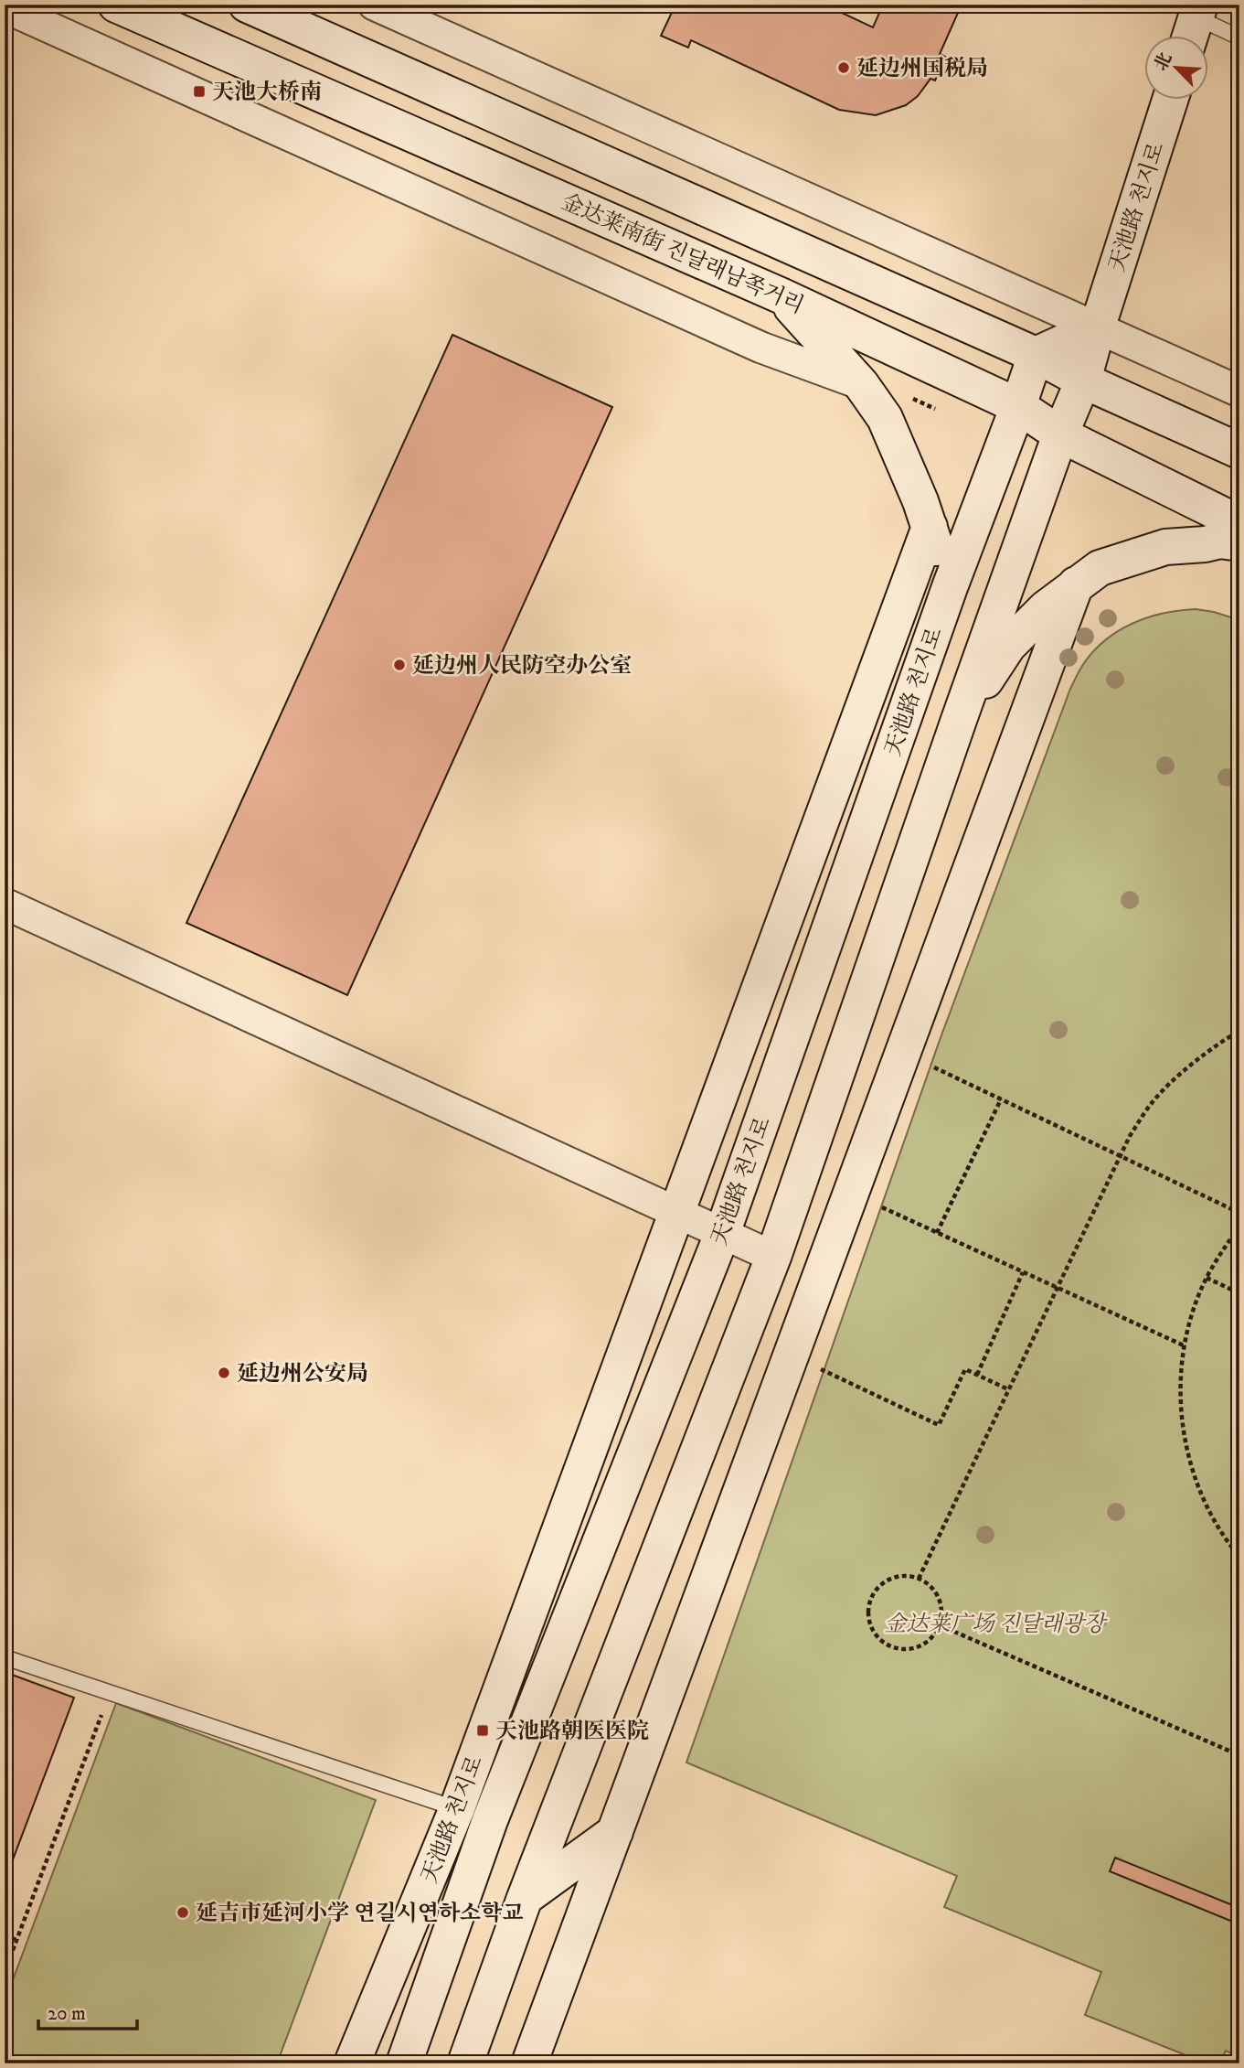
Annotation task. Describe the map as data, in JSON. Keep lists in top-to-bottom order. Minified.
{"streets":{"main road":["天池路 천지로","金达莱南街 진달래남쪽거리"]},"crossings":[["天池路 천지로","金达莱南街 진달래남쪽거리"]],"parks":["金达莱广场 진달래광장"],"places":{"other":["延边州国税局","延边州人民防空办公室","延边州公安局","延吉市延河小学 연길시연하소학교"],"transit":["天池大桥南","天池路朝医医院"]},"scale_bar":"20 m","north":"top left"}
